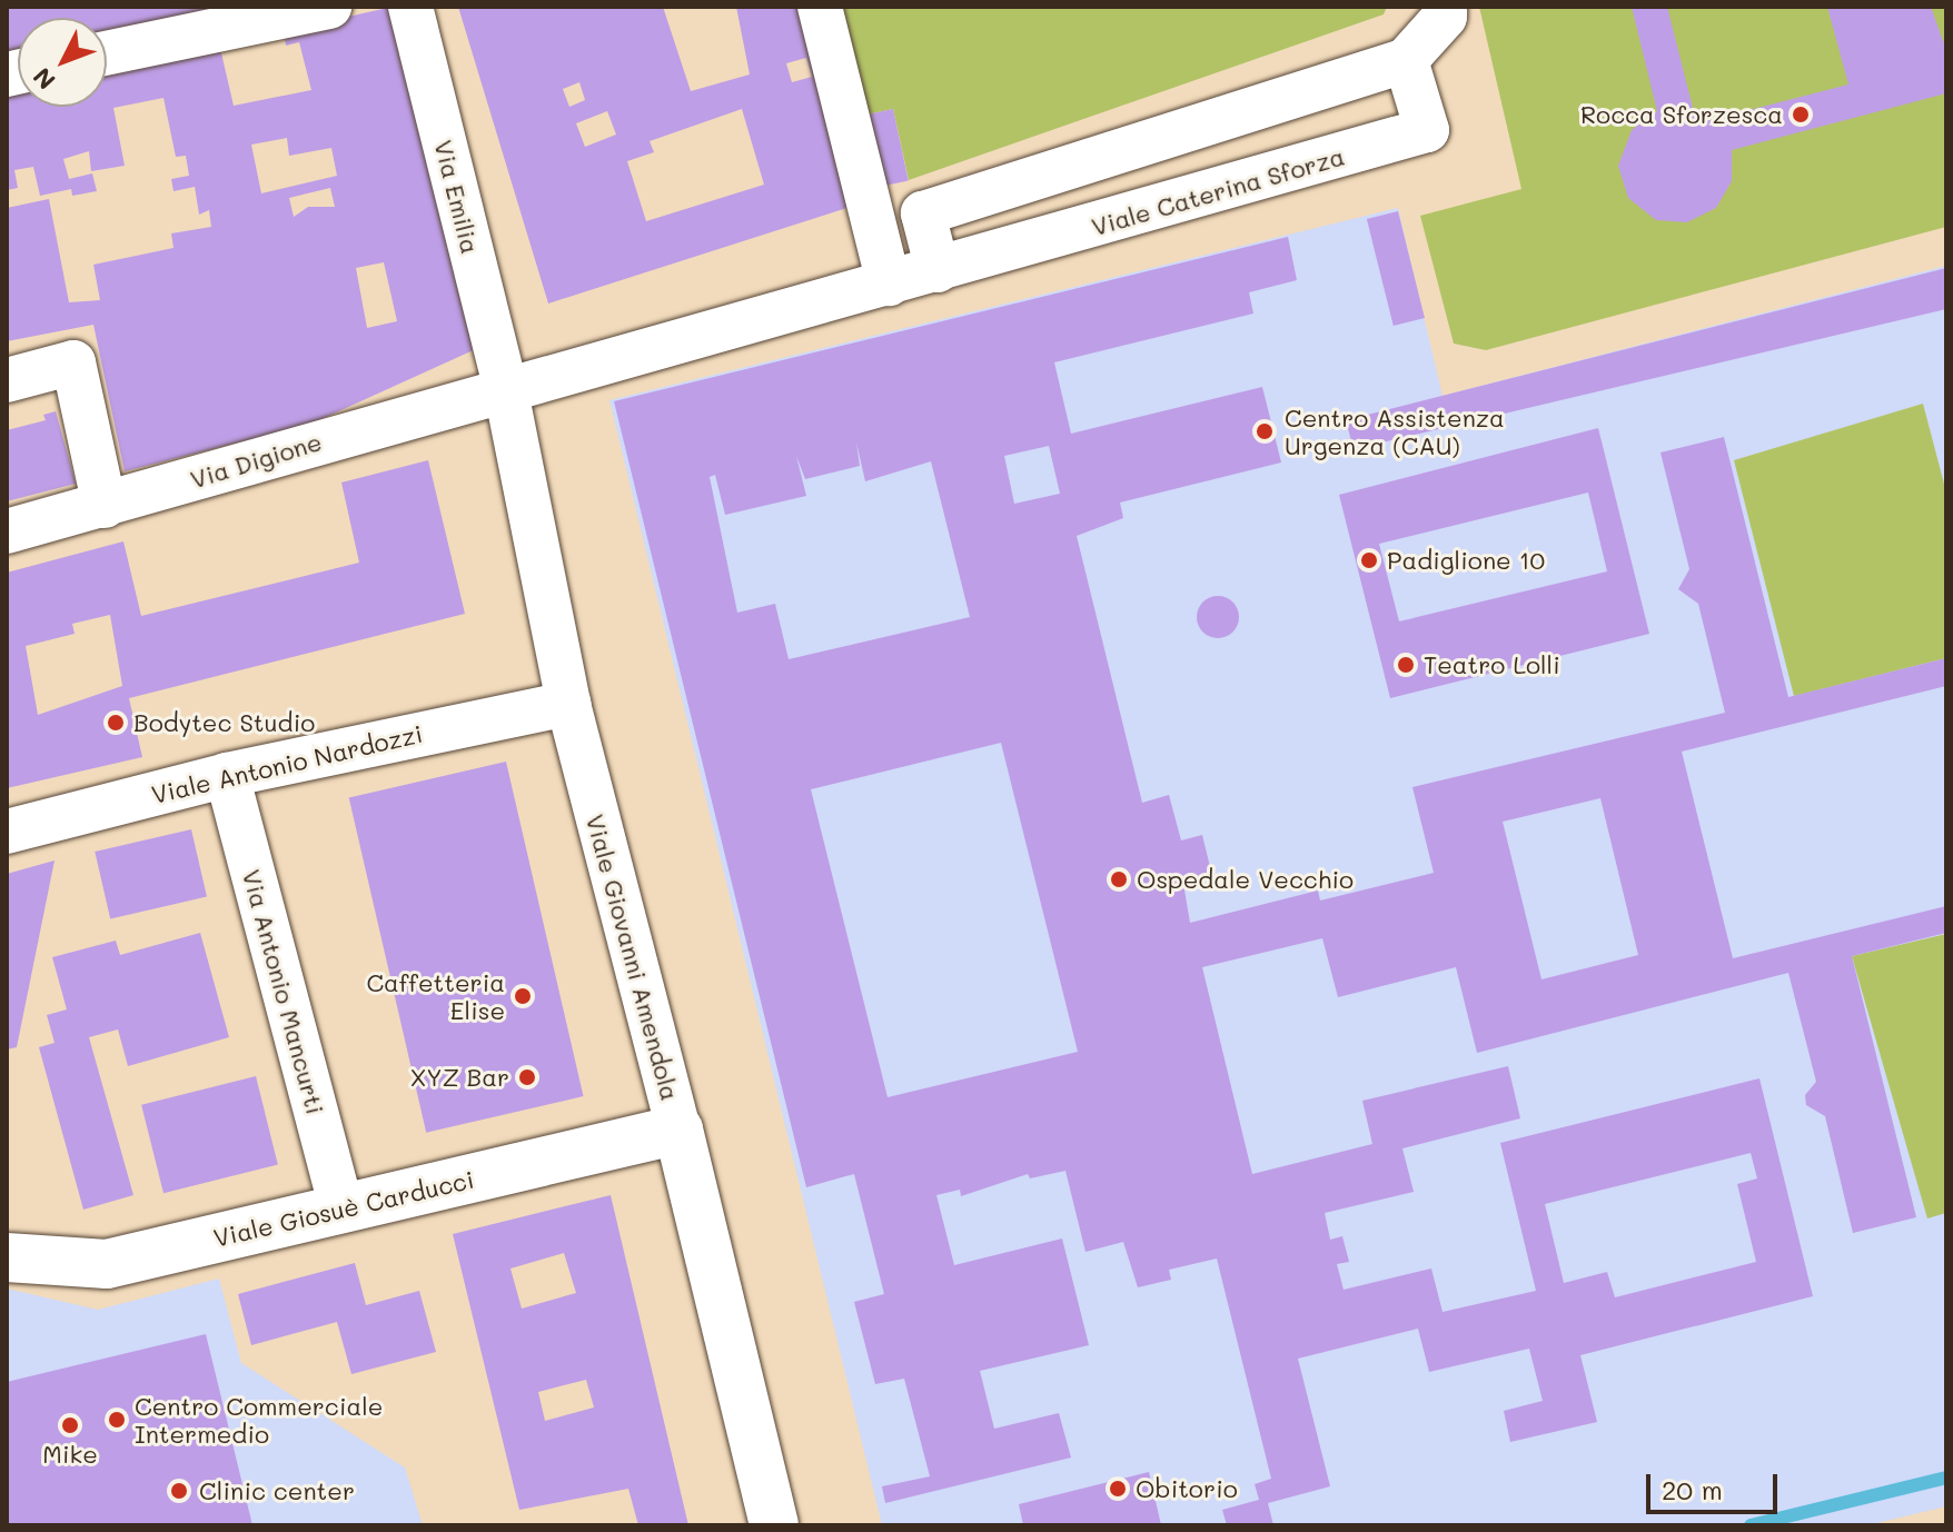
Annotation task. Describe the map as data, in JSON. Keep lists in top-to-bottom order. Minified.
{"streets":{"street":["Viale Caterina Sforza","Via Emilia","Via Digione","Viale Antonio Nardozzi","Viale Giovanni Amendola","Via Antonio Mancurti","Viale Giosuè Carducci"]},"crossings":[["Viale Caterina Sforza","Via Emilia"],["Viale Caterina Sforza","Via Digione"],["Viale Caterina Sforza","Viale Giovanni Amendola"],["Via Emilia","Via Digione"],["Via Emilia","Viale Giovanni Amendola"],["Via Digione","Viale Giovanni Amendola"],["Viale Antonio Nardozzi","Viale Giovanni Amendola"],["Viale Antonio Nardozzi","Via Antonio Mancurti"],["Viale Giovanni Amendola","Viale Giosuè Carducci"],["Via Antonio Mancurti","Viale Giosuè Carducci"]],"places":["Rocca Sforzesca","Centro Assistenza Urgenza (CAU)","Padiglione 10","Teatro Lolli","Bodytec Studio","Ospedale Vecchio","Caffetteria Elise","XYZ Bar","Centro Commerciale Intermedio","Mike","Obitorio","Clinic center"],"scale_bar":"20 m","north":"bottom left"}
